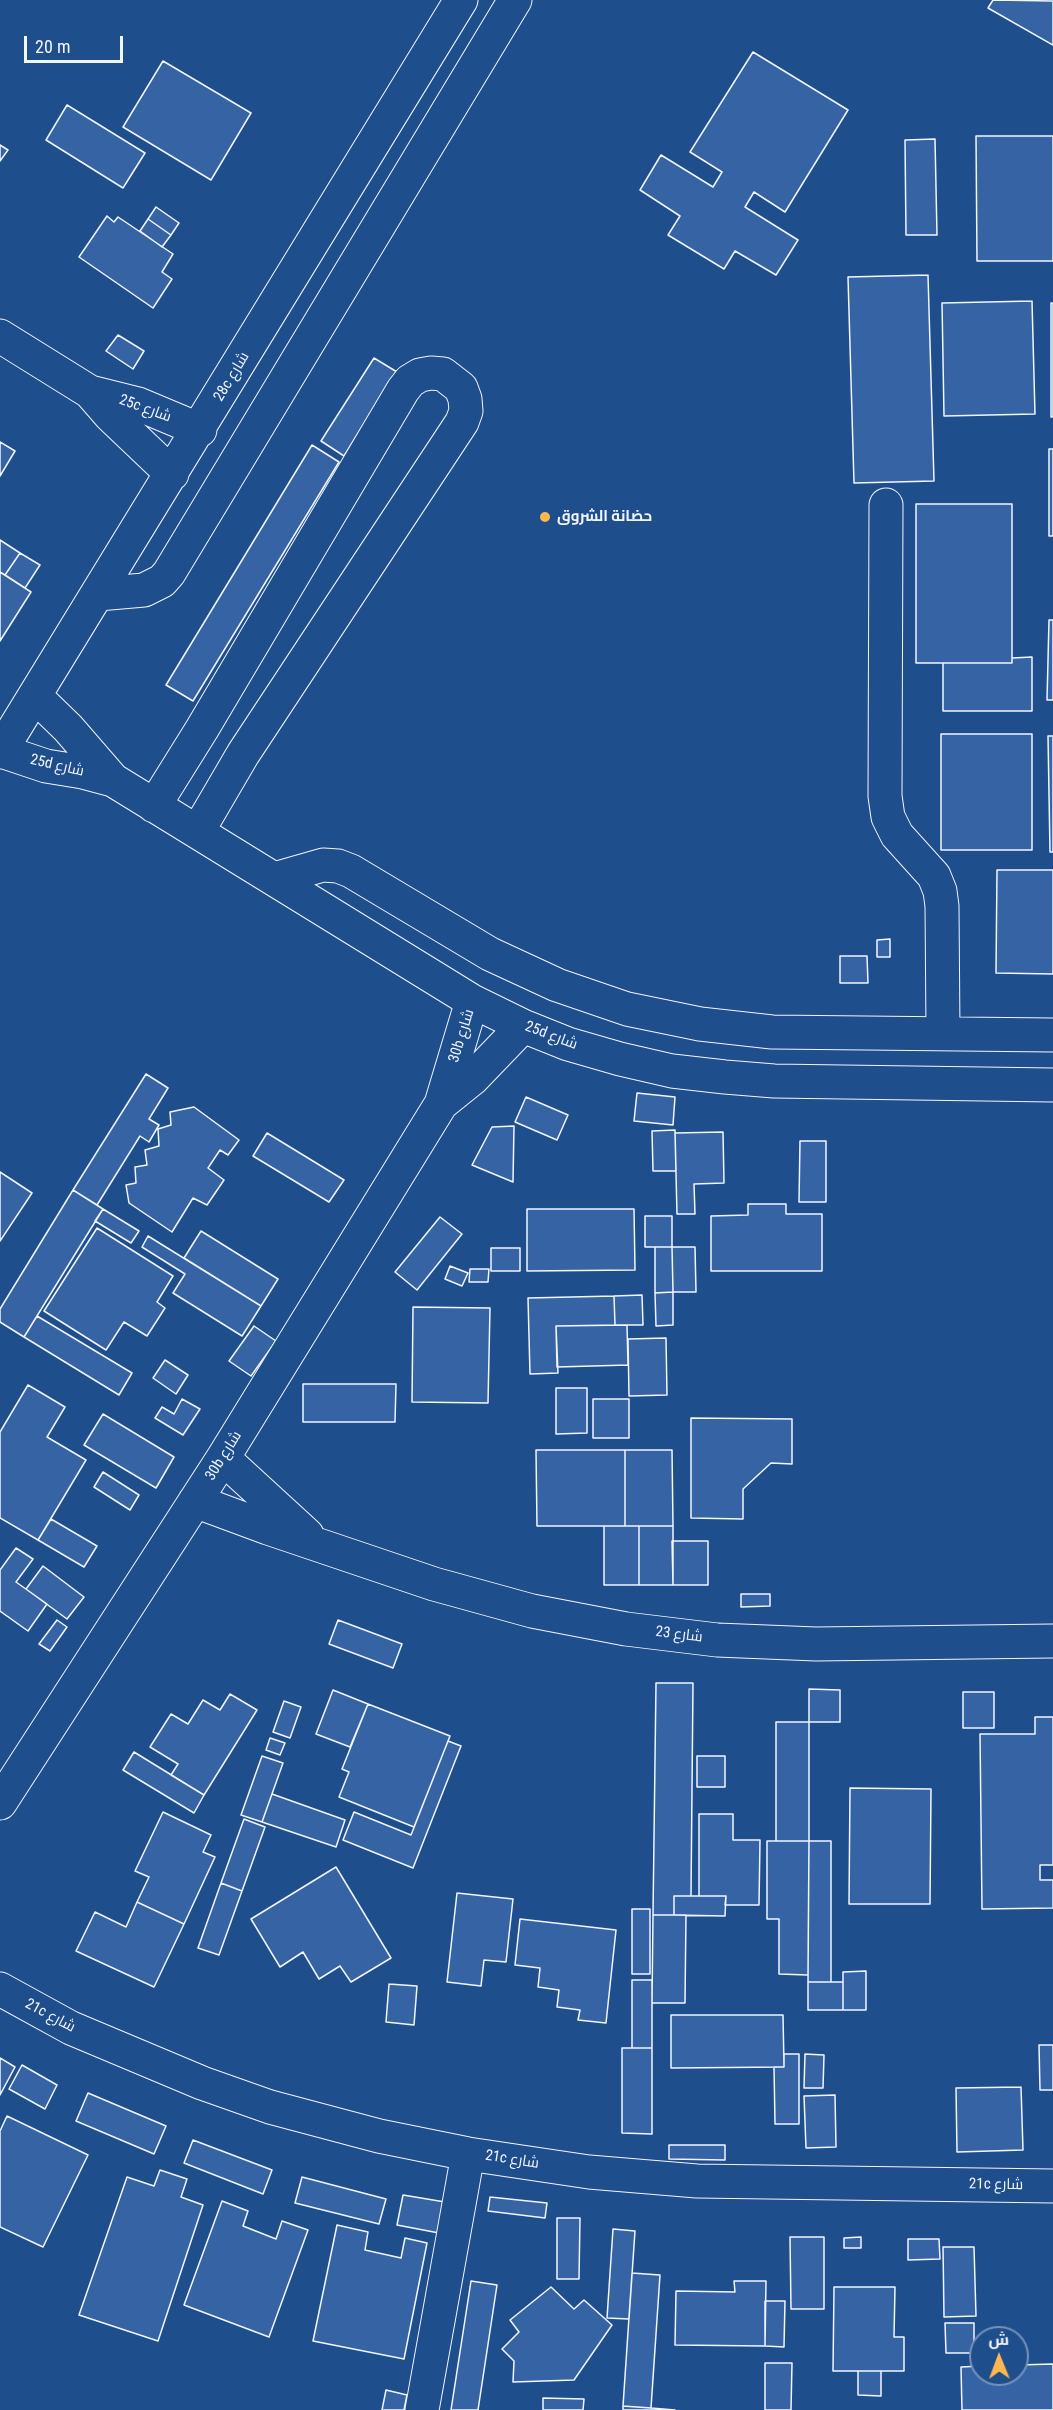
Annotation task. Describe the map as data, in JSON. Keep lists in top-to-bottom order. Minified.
{"streets":{"street":["28c شارع","25c شارع","25d شارع","30b شارع","شارع 23","21c شارع"]},"crossings":[["28c شارع","25c شارع"],["28c شارع","25d شارع"],["25d شارع","30b شارع"],["30b شارع","شارع 23"]],"places":["حضانة الشروق"],"scale_bar":"20 m","north":"top"}
